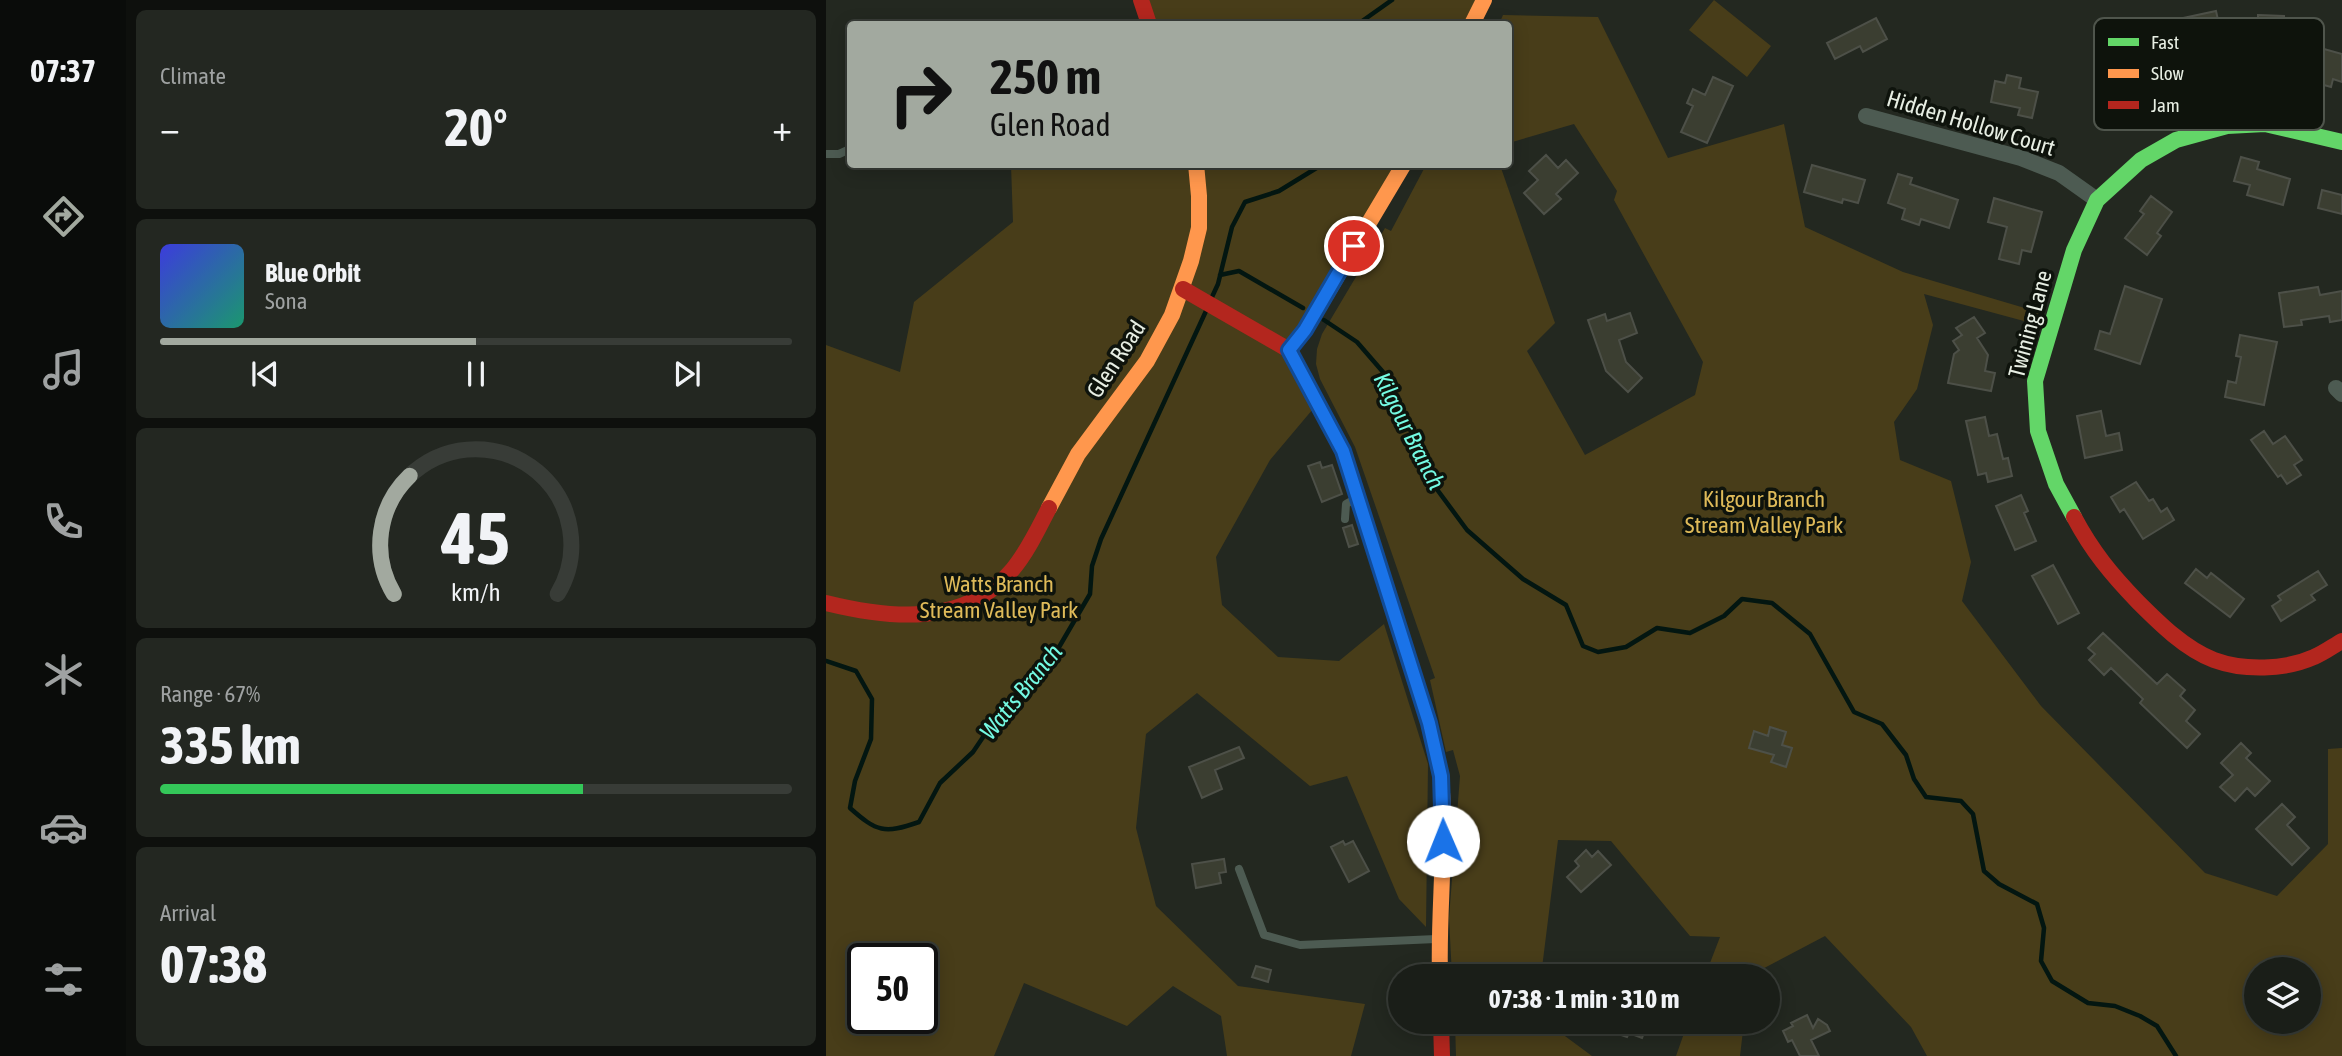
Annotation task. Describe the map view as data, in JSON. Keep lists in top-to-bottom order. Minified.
{"streets":{"main road":["Twining Lane","Glen Road"],"street":["Hidden Hollow Court"]},"crossings":[["Hidden Hollow Court","Twining Lane"]],"water":["Kilgour Branch","Watts Branch"],"parks":["Kilgour Branch Stream Valley Park","Watts Branch Stream Valley Park"],"legend":["Fast","Slow","Jam"],"page":{"tabs":"07:37","tile":["Climate",["Range · 67%","335 km"],["Arrival","07:38"]],"turn":["250 m","Glen Road"],"heat":["−","20°","+"],"song":["Blue Orbit","Sona"],"limit":"50","trip":"07:38 · 1 min · 310 m","gauge":["45","km/h"]}}
